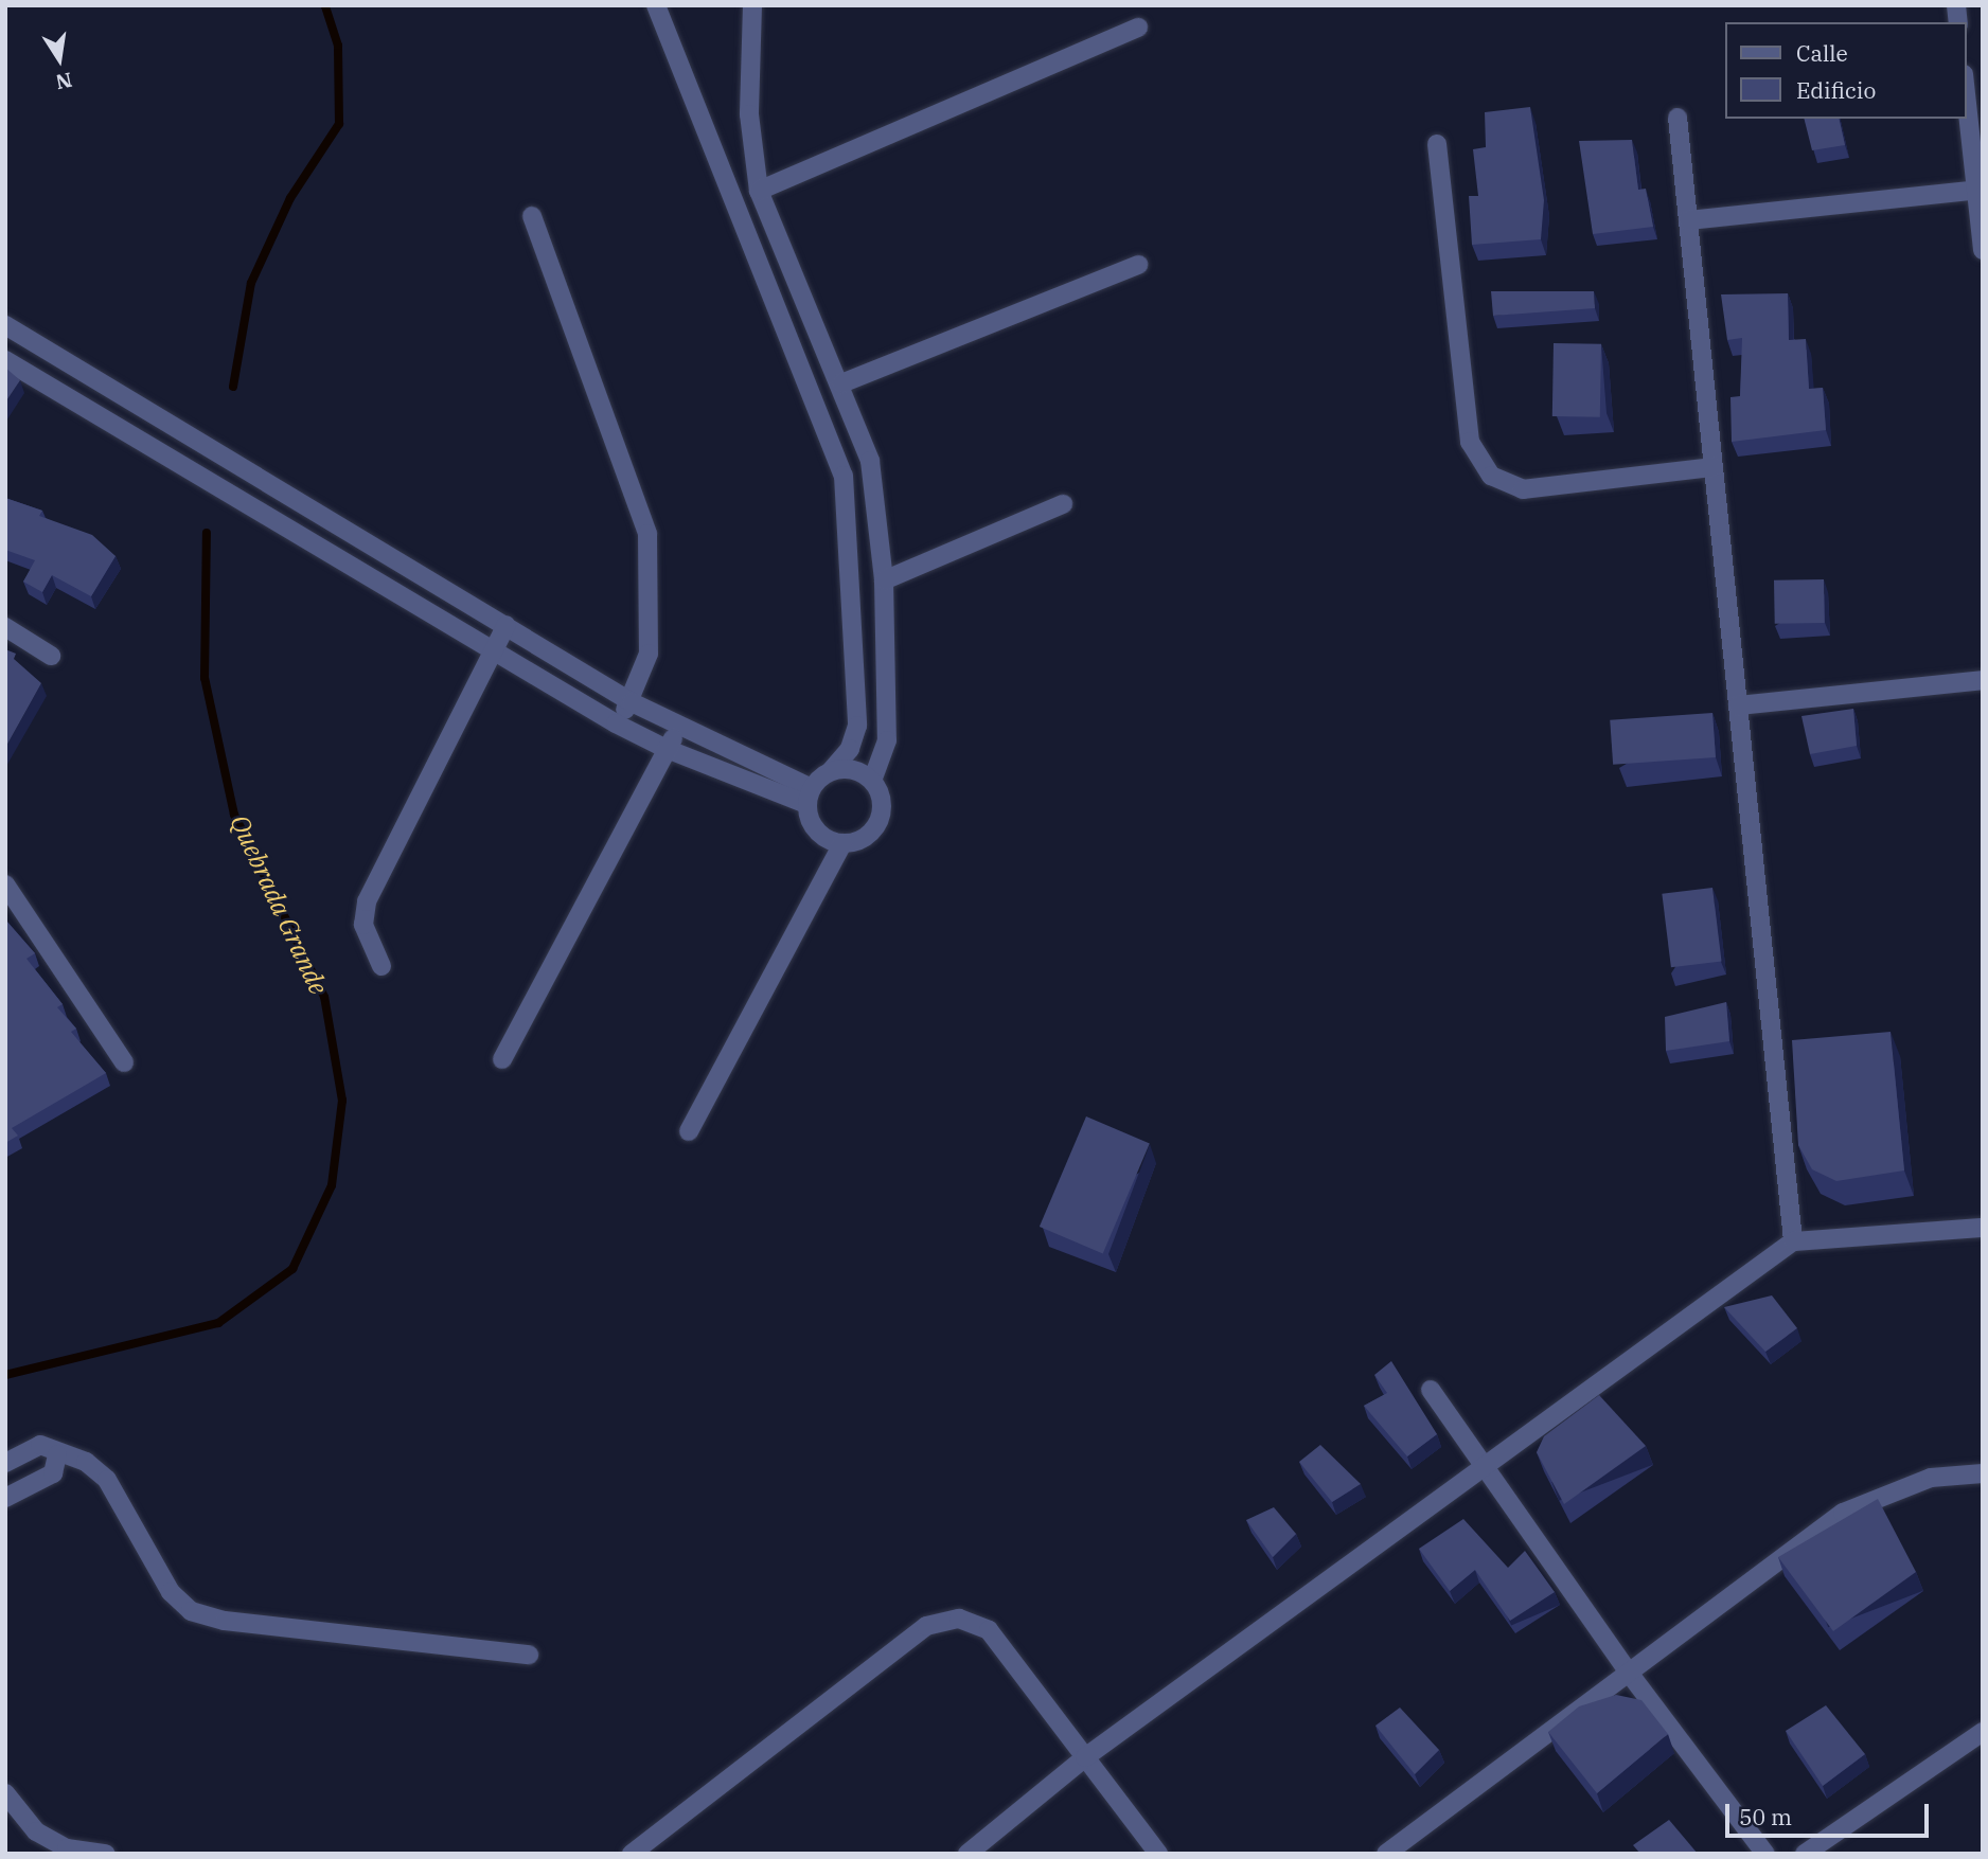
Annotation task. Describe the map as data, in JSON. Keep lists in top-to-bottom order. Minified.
{"water":["Quebrada Grande"],"legend":["Calle","Edificio"],"scale_bar":"50 m","north":"bottom"}
